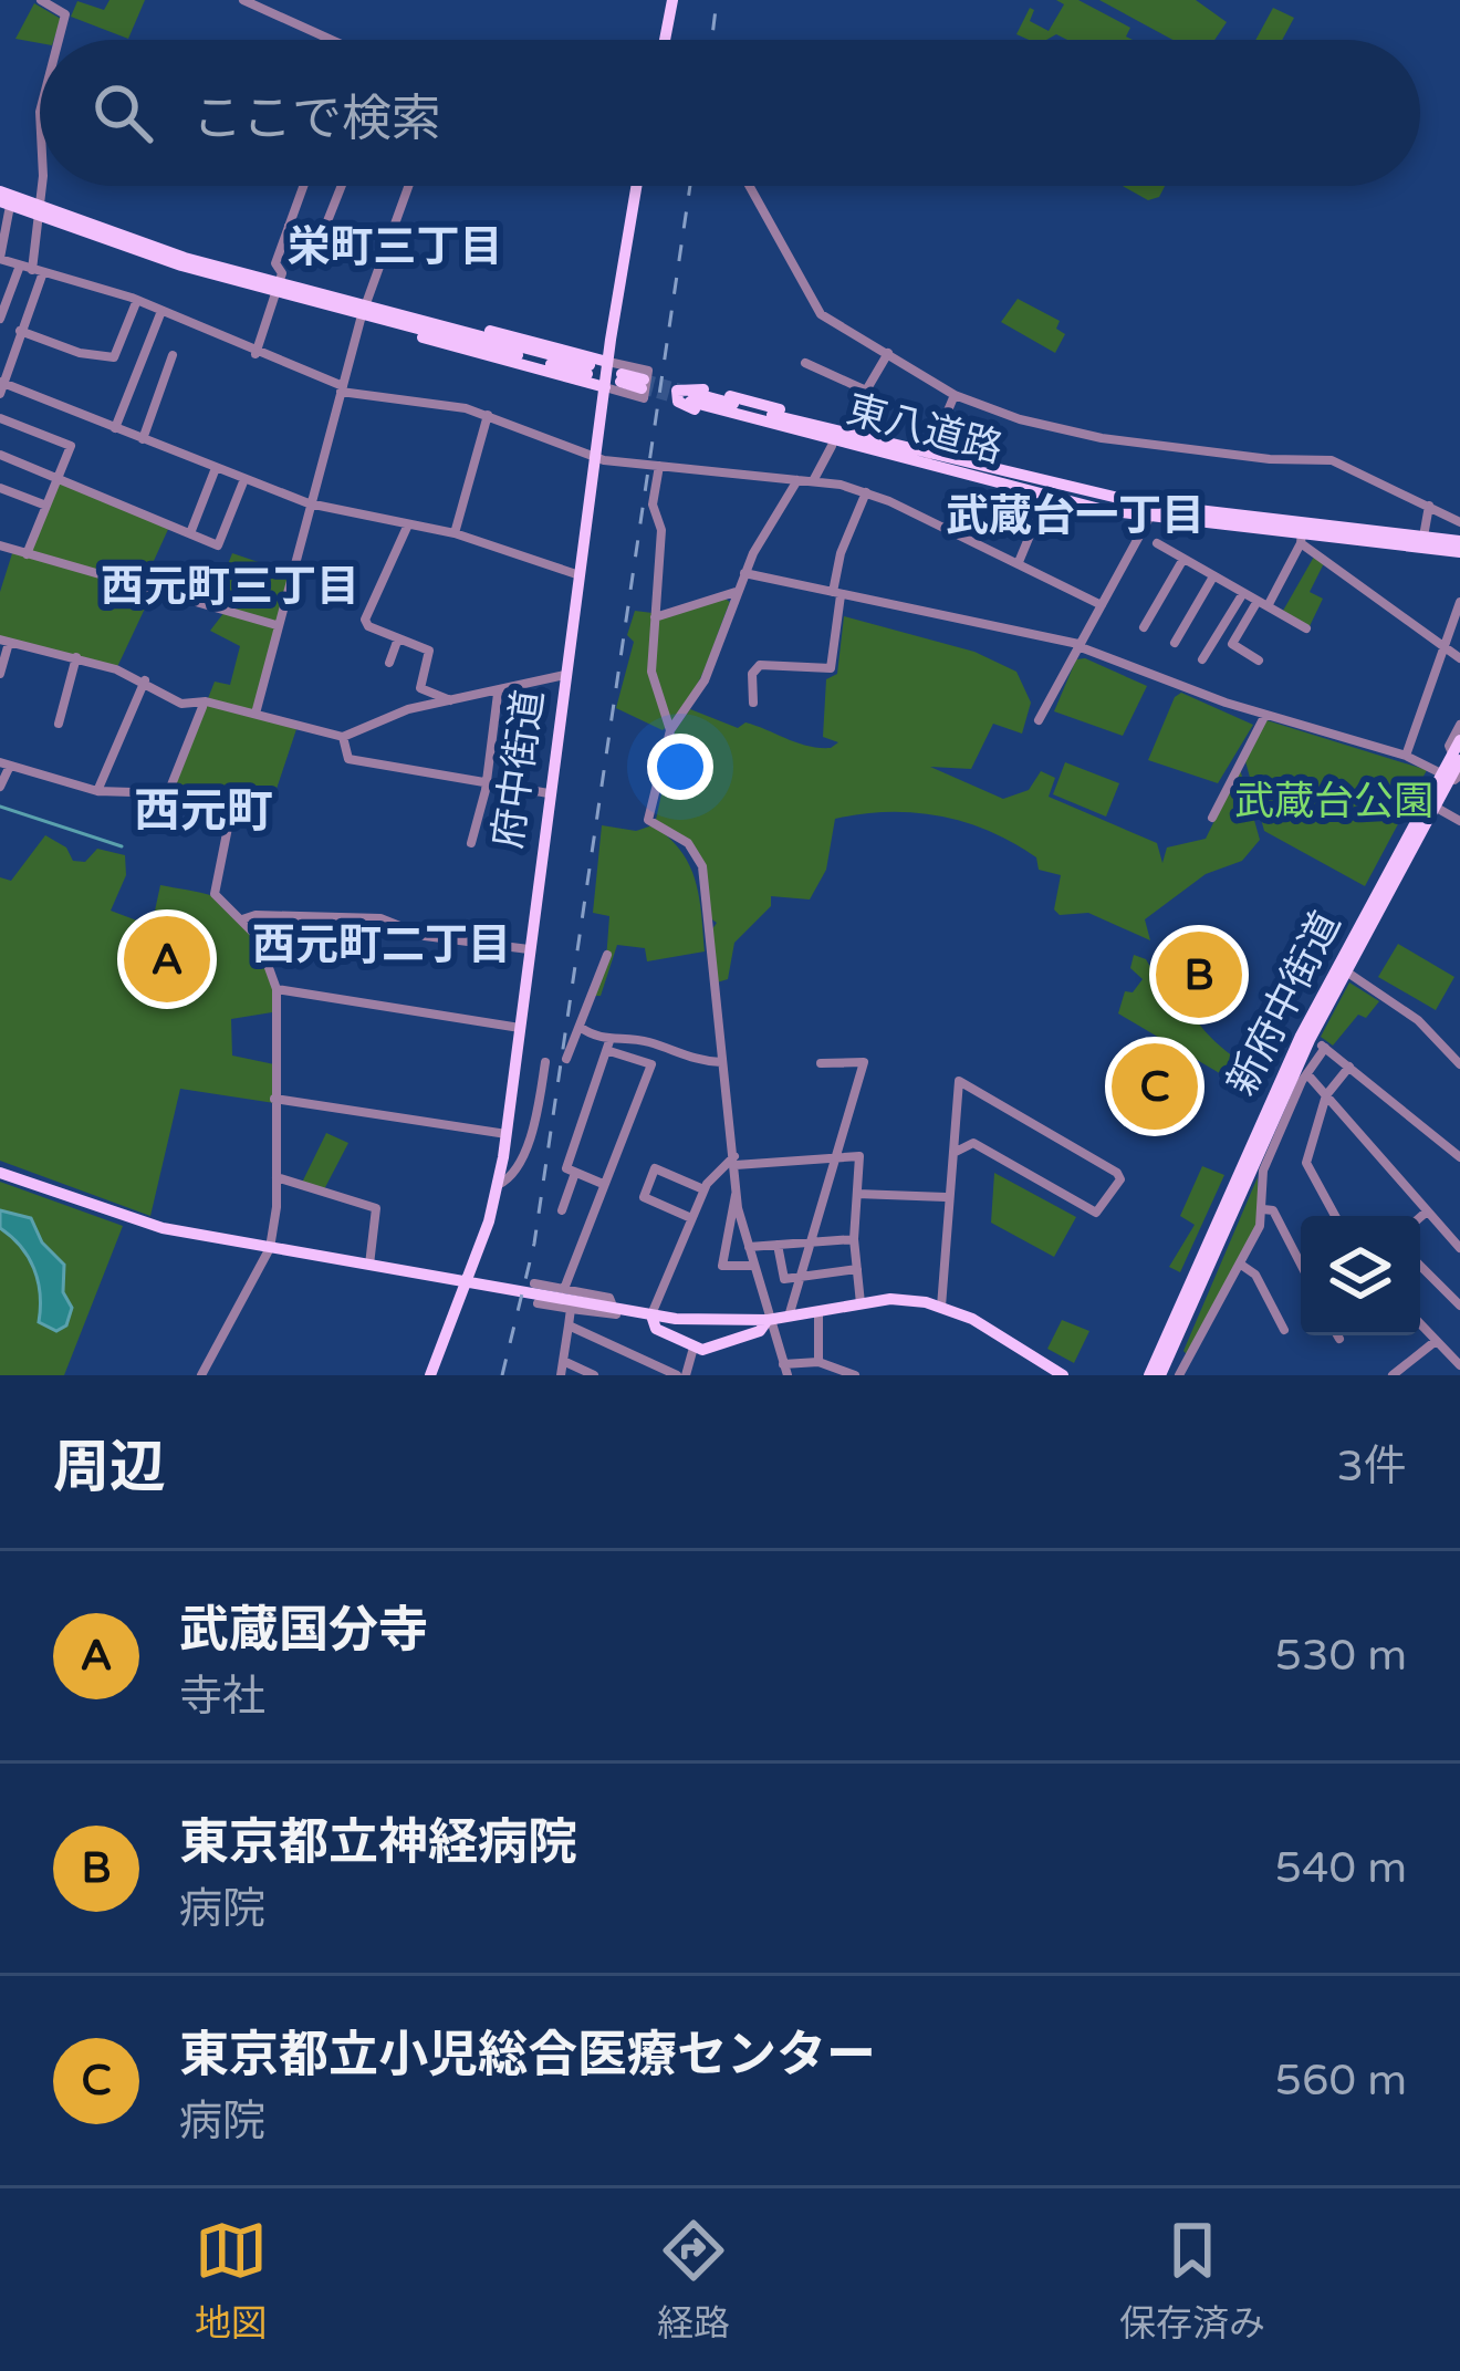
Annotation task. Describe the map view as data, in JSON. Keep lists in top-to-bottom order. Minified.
{"streets":{"main road":["東八道路","府中街道","新府中街道"]},"districts":["栄町三丁目","武蔵台一丁目","西元町三丁目","西元町","西元町二丁目"],"parks":["武蔵台公園"],"page":{"search":"ここで検索","pins":["A","B","C"],"heading":["周辺","3件"],"list":[{"mark":"A","name":"武蔵国分寺","note":"寺社","value":"530 m"},{"mark":"B","name":"東京都立神経病院","note":"病院","value":"540 m"},{"mark":"C","name":"東京都立小児総合医療センター","note":"病院","value":"560 m"}],"nav":["地図","経路","保存済み"]}}
